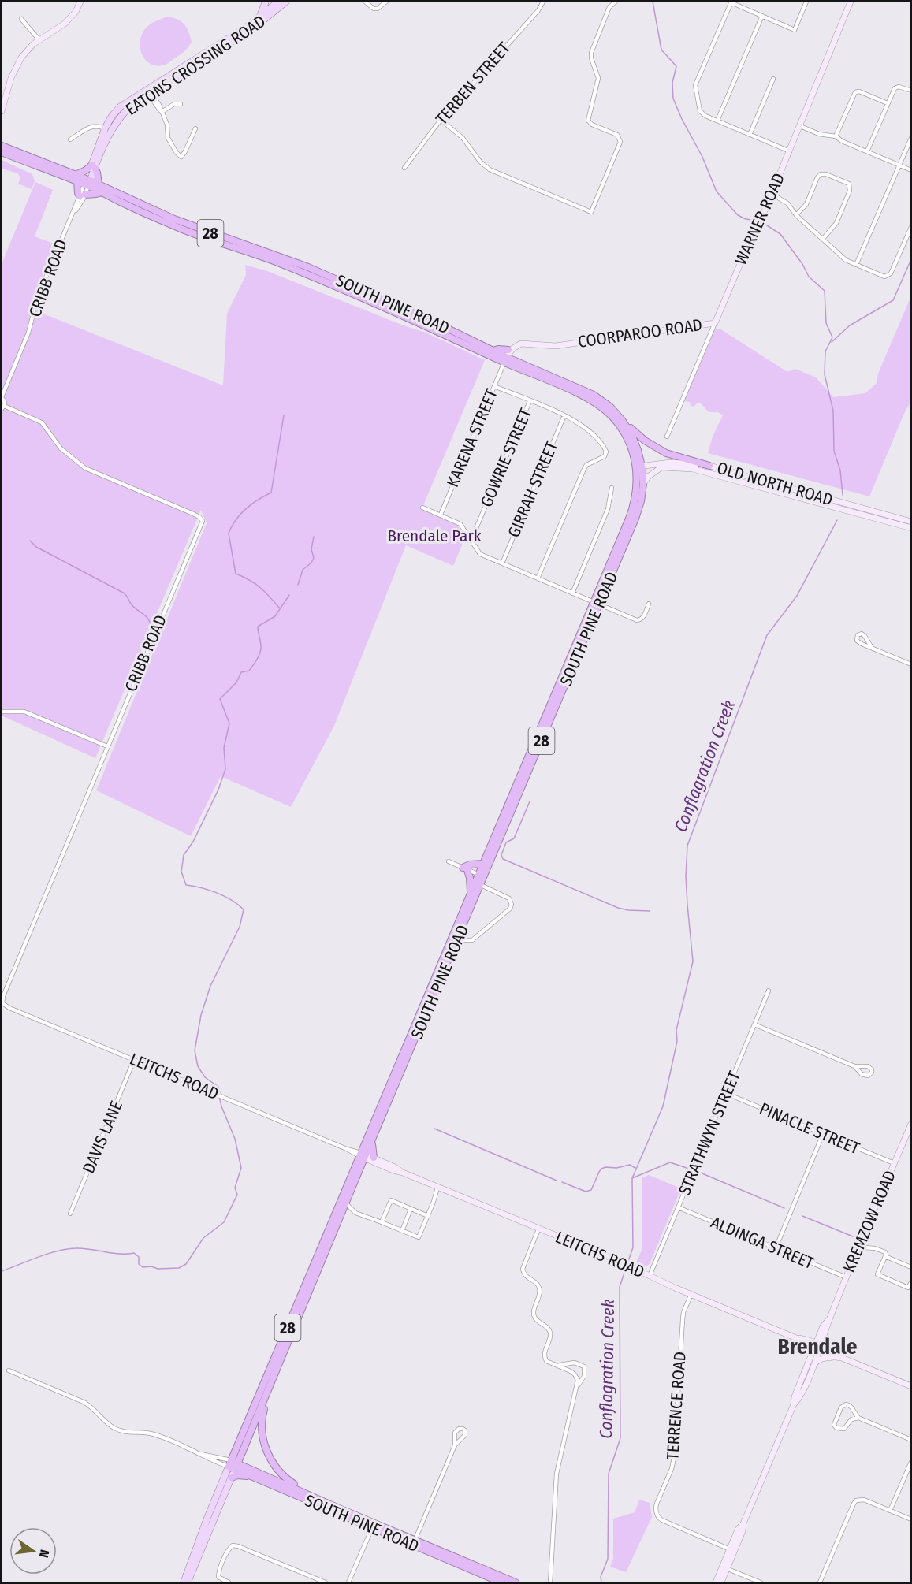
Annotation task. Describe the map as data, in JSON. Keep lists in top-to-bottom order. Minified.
{"streets":{"highway":["28","SOUTH PINE ROAD"],"main road":["EATONS CROSSING ROAD"],"street":["TERBEN STREET","WARNER ROAD","CRIBB ROAD","COORPAROO ROAD","KARENA STREET","GOWRIE STREET","OLD NORTH ROAD","GIRRAH STREET","LEITCHS ROAD","PINACLE STREET","STRATHWYN STREET","DAVIS LANE","KREMZOW ROAD","ALDINGA STREET","TERRENCE ROAD"]},"crossings":[["EATONS CROSSING ROAD","CRIBB ROAD"],["EATONS CROSSING ROAD","SOUTH PINE ROAD"],["WARNER ROAD","COORPAROO ROAD"],["28","SOUTH PINE ROAD"],["CRIBB ROAD","SOUTH PINE ROAD"],["CRIBB ROAD","LEITCHS ROAD"],["SOUTH PINE ROAD","COORPAROO ROAD"],["SOUTH PINE ROAD","KARENA STREET"],["SOUTH PINE ROAD","OLD NORTH ROAD"],["SOUTH PINE ROAD","LEITCHS ROAD"],["COORPAROO ROAD","KARENA STREET"],["LEITCHS ROAD","STRATHWYN STREET"],["LEITCHS ROAD","DAVIS LANE"],["LEITCHS ROAD","KREMZOW ROAD"],["LEITCHS ROAD","TERRENCE ROAD"],["PINACLE STREET","STRATHWYN STREET"],["PINACLE STREET","KREMZOW ROAD"],["STRATHWYN STREET","ALDINGA STREET"],["KREMZOW ROAD","ALDINGA STREET"],["KREMZOW ROAD","TERRENCE ROAD"]],"districts":["Brendale"],"water":["Conflagration Creek"],"parks":["Brendale Park"],"north":"right"}
